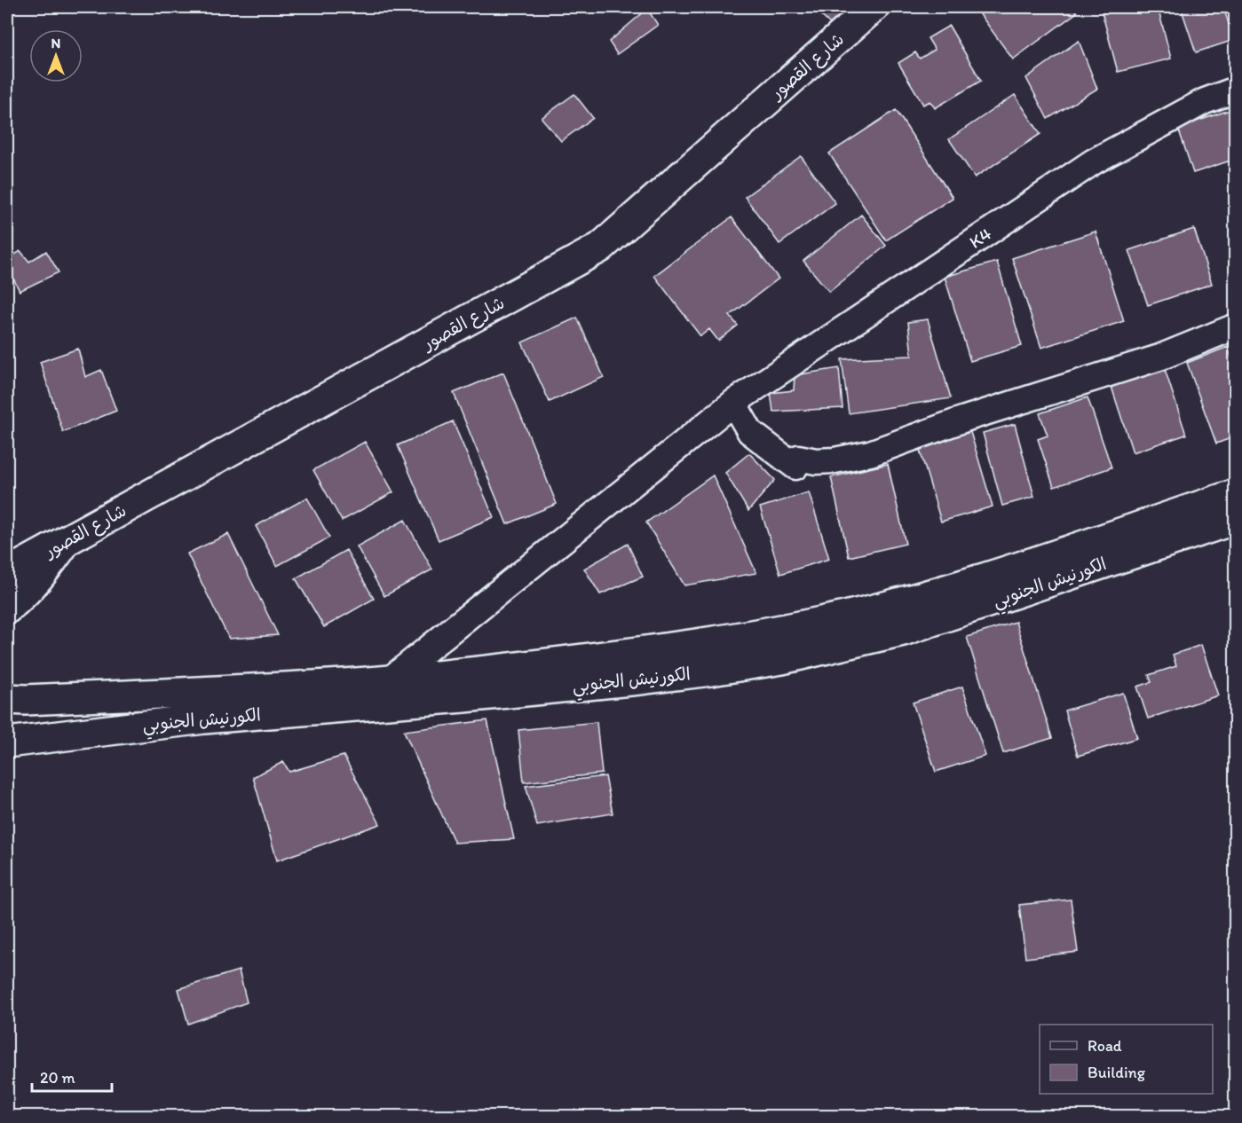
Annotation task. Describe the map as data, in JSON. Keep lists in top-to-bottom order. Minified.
{"streets":{"main road":["شارع القصور","الكورنيش الجنوبي"],"street":["K4"]},"crossings":[["K4","الكورنيش الجنوبي"]],"legend":["Road","Building"],"scale_bar":"20 m","north":"top"}
